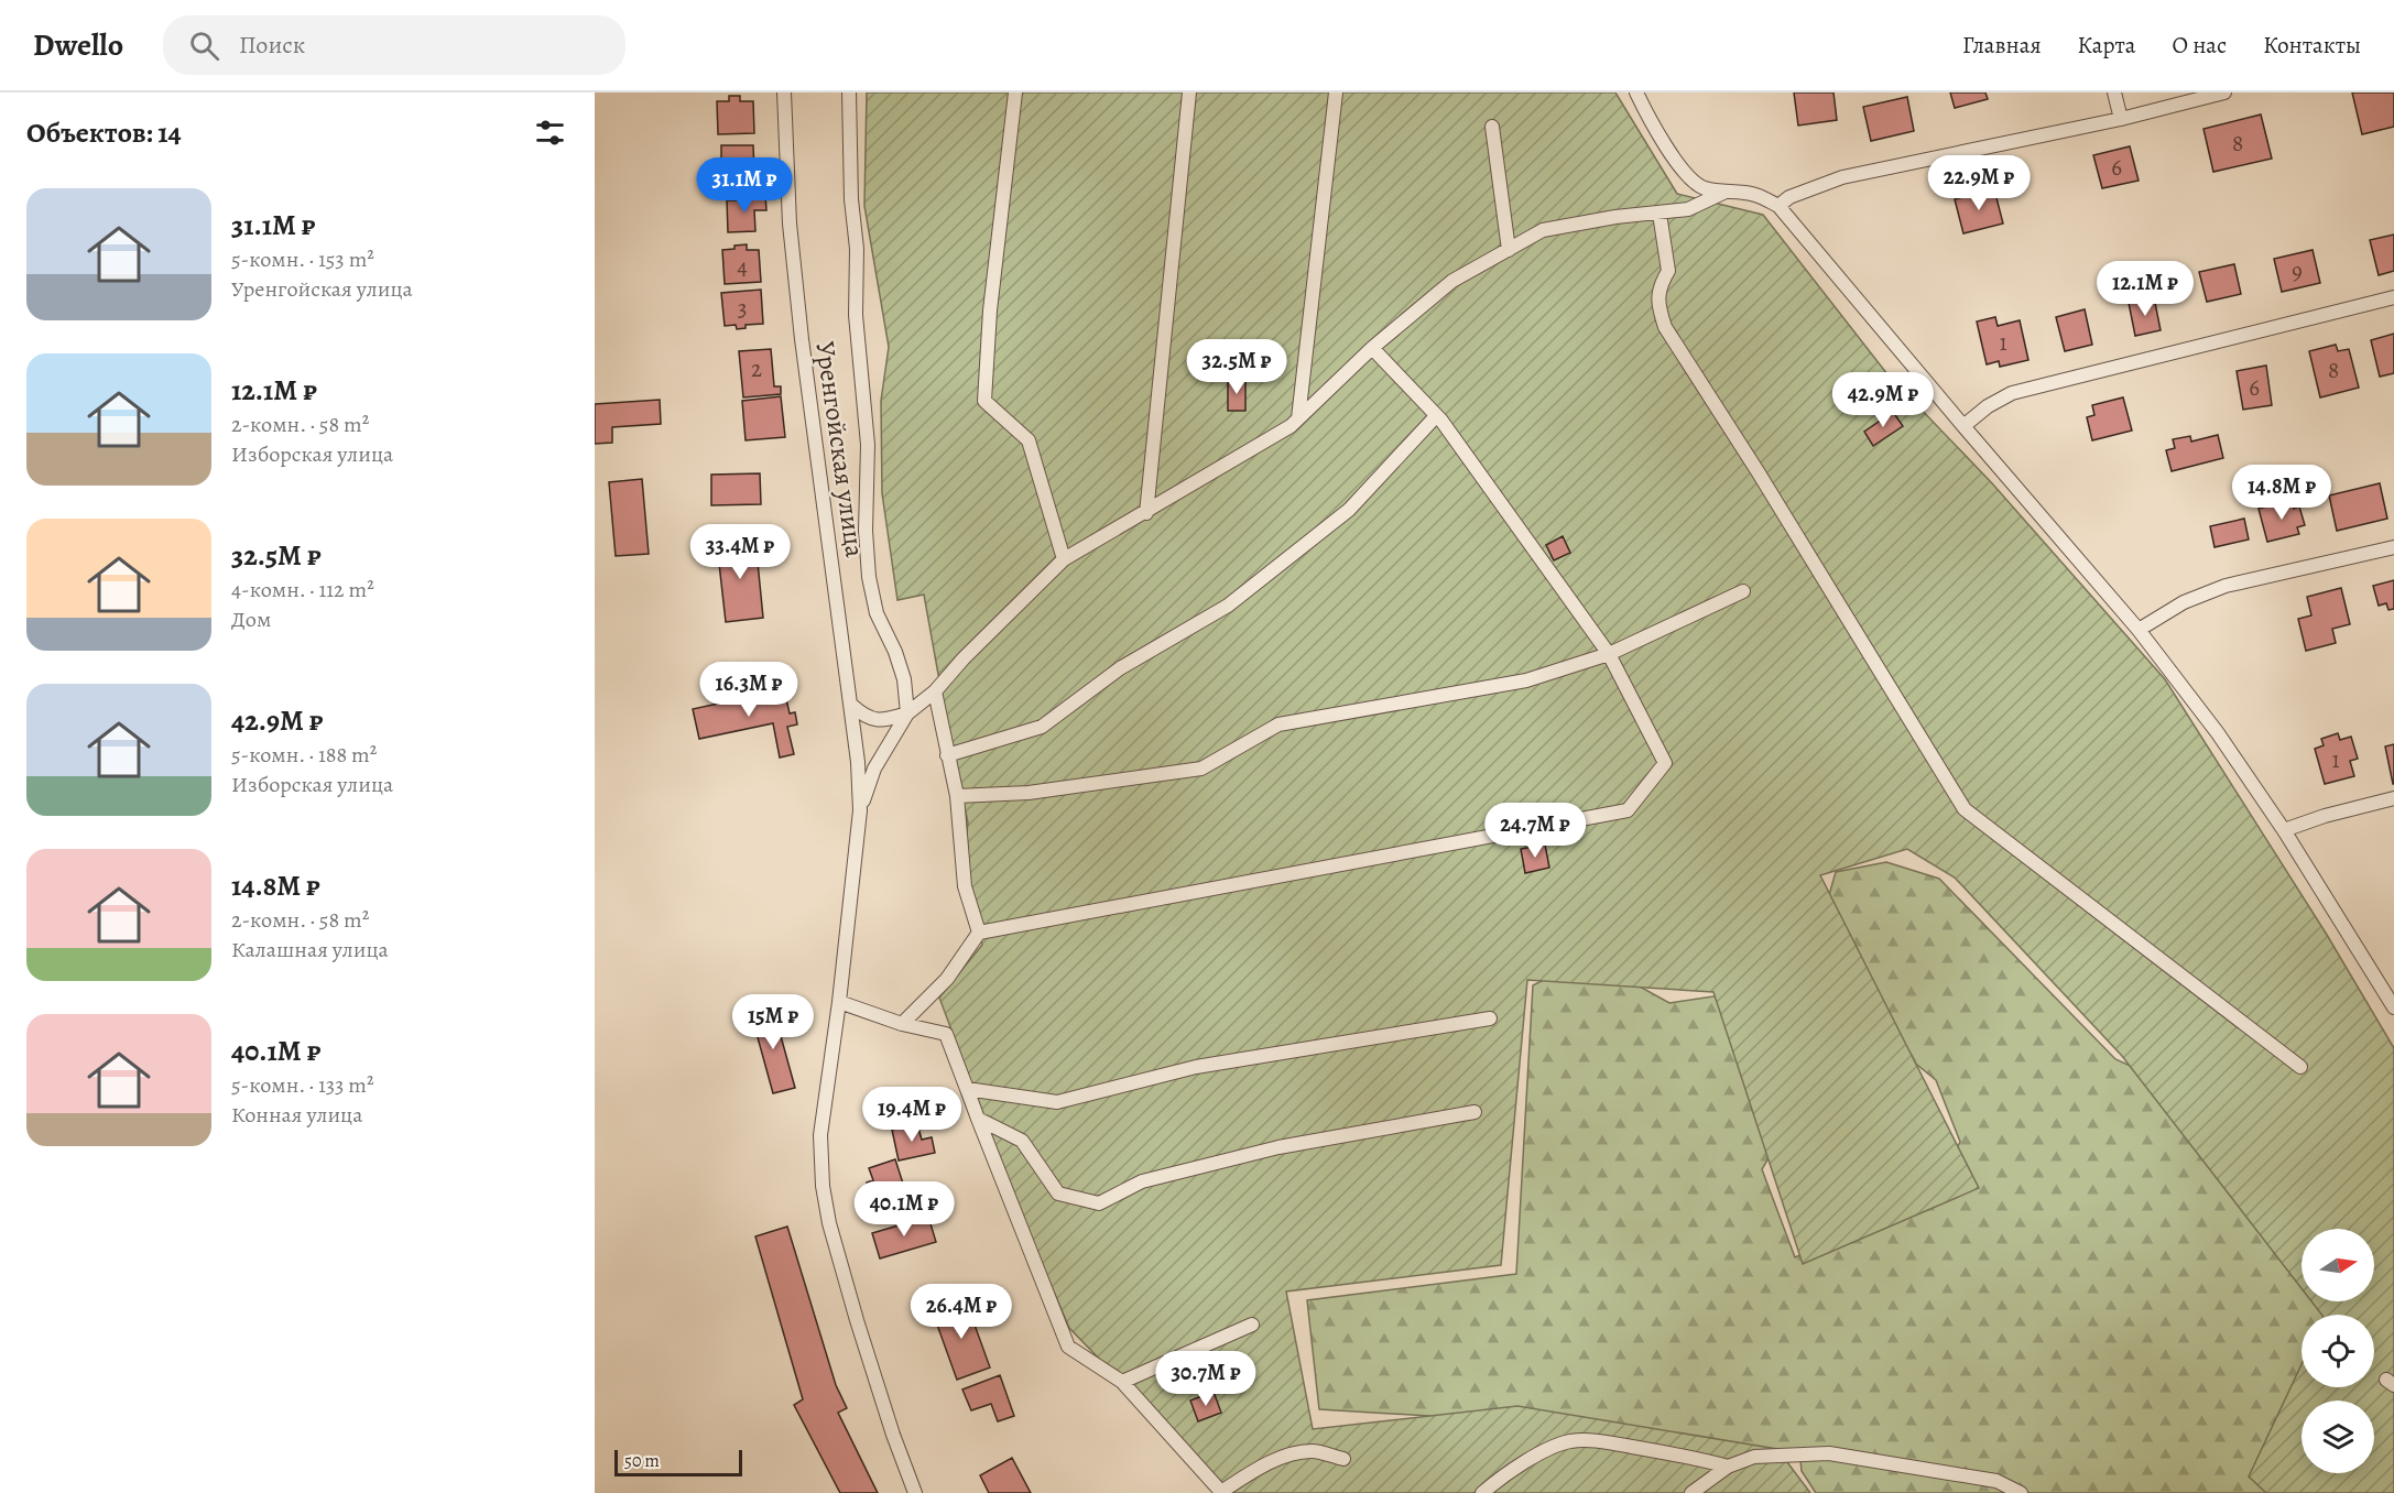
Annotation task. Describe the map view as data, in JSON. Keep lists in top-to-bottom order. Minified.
{"streets":{"street":["Уренгойская улица"]},"house_numbers":["8","6","4","9","3","1","2","8","6","1"],"scale_bar":"50 m","north":"right","page":{"header":"Dwello","search":"Поиск","nav":["Главная","Карта","О нас","Контакты"],"heading":"Объектов: 14","price":["22.9M ₽","31.1M ₽","12.1M ₽","32.5M ₽","42.9M ₽","14.8M ₽","33.4M ₽","16.3M ₽","24.7M ₽","15M ₽","19.4M ₽","40.1M ₽","26.4M ₽","30.7M ₽"],"list":[{"name":"31.1M ₽","note":"5-комн. · 153 m² · Уренгойская улица"},{"name":"12.1M ₽","note":"2-комн. · 58 m² · Изборская улица"},{"name":"32.5M ₽","note":"4-комн. · 112 m² · Дом"},{"name":"42.9M ₽","note":"5-комн. · 188 m² · Изборская улица"},{"name":"14.8M ₽","note":"2-комн. · 58 m² · Калашная улица"},{"name":"40.1M ₽","note":"5-комн. · 133 m² · Конная улица"}],"scale":"50 m"}}
